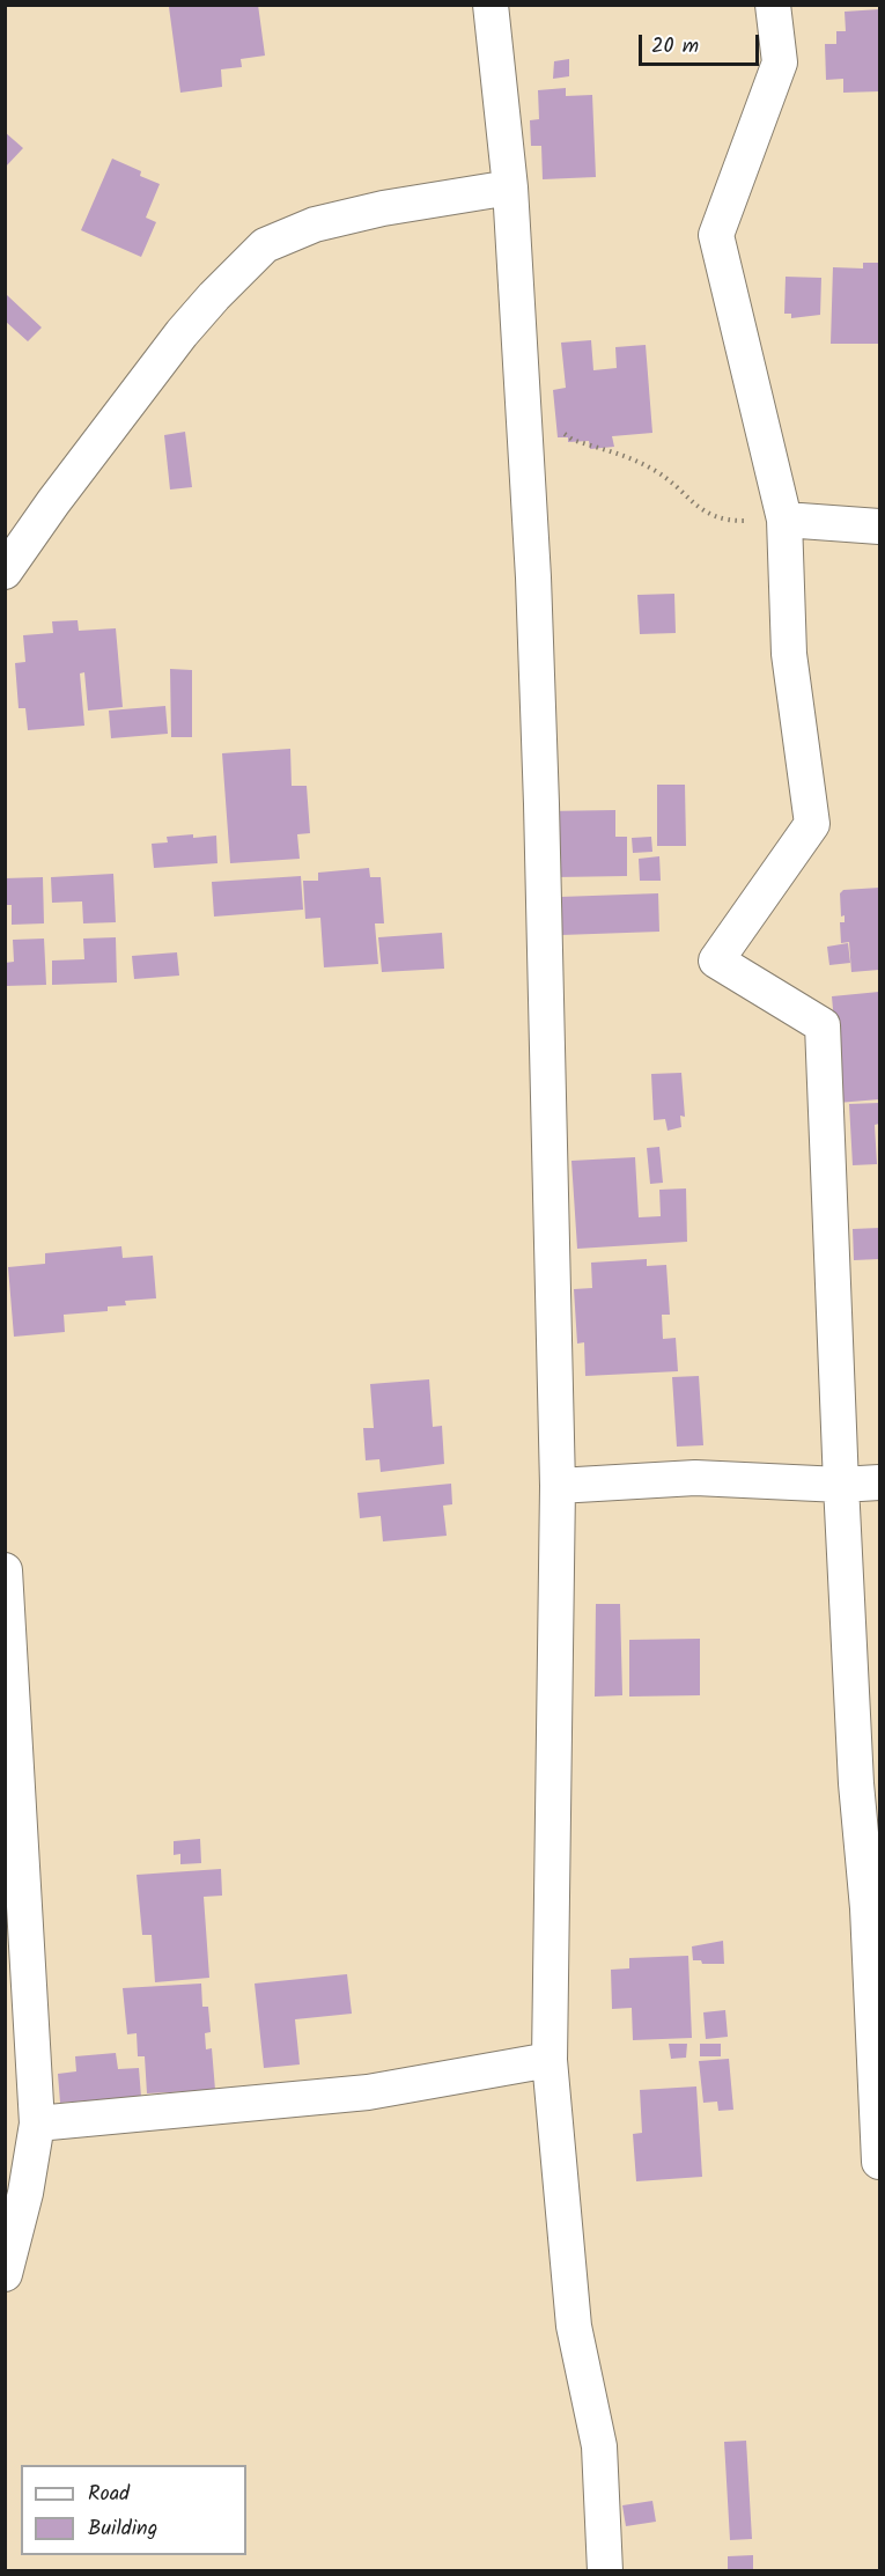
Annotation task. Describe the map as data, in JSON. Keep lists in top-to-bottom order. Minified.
{"legend":["Road","Building"],"scale_bar":"20 m"}
